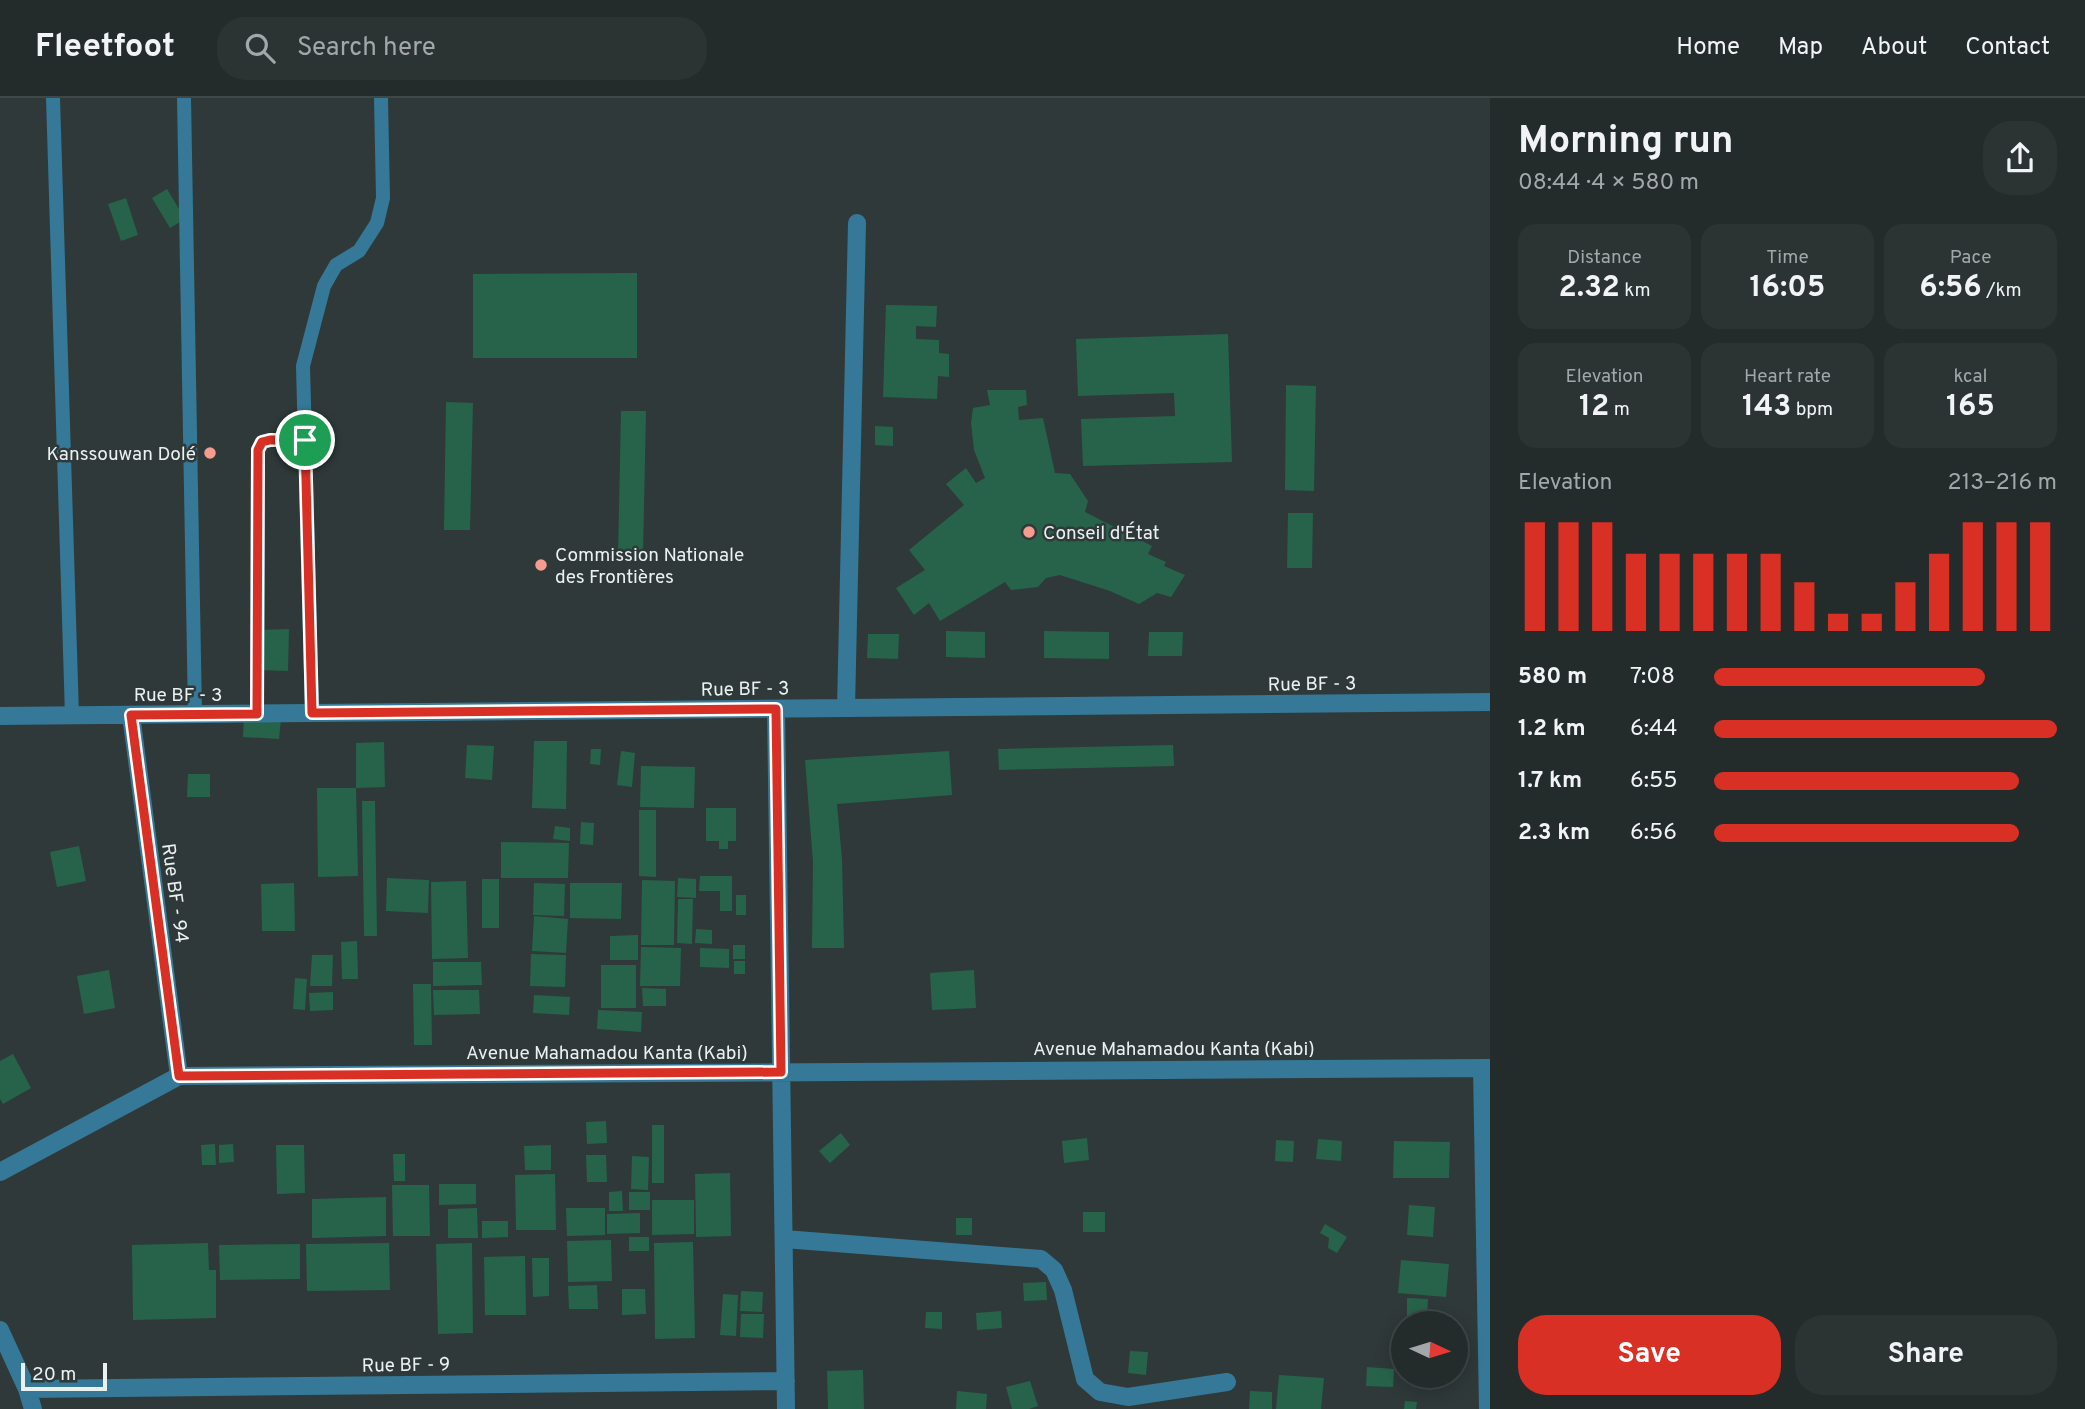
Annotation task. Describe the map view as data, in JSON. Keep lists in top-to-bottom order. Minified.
{"streets":{"street":["Rue BF - 3","Rue BF - 94","Avenue Mahamadou Kanta (Kabi)","Rue BF - 9"]},"crossings":[["Rue BF - 3","Rue BF - 94"],["Rue BF - 94","Avenue Mahamadou Kanta (Kabi)"]],"places":["Kanssouwan Dolé","Conseil d'État","Commission Nationale des Frontières"],"scale_bar":"20 m","north":"right","page":{"header":"Fleetfoot","search":"Search here","nav":["Home","Map","About","Contact"],"heading":["Morning run","08:44 · 4 × 580 m"],"stats":[["Distance","2.32 km"],["Time","16:05"],["Pace","6:56 /km"],["Elevation","12 m"],["Heart rate","143 bpm"],["kcal","165"]],"chart":["Elevation","213–216 m"],"list":[{"name":"580 m","note":"7:08"},{"name":"1.2 km","note":"6:44"},{"name":"1.7 km","note":"6:55"},{"name":"2.3 km","note":"6:56"}],"buttons":["Save","Share"],"scale":"20 m"}}
